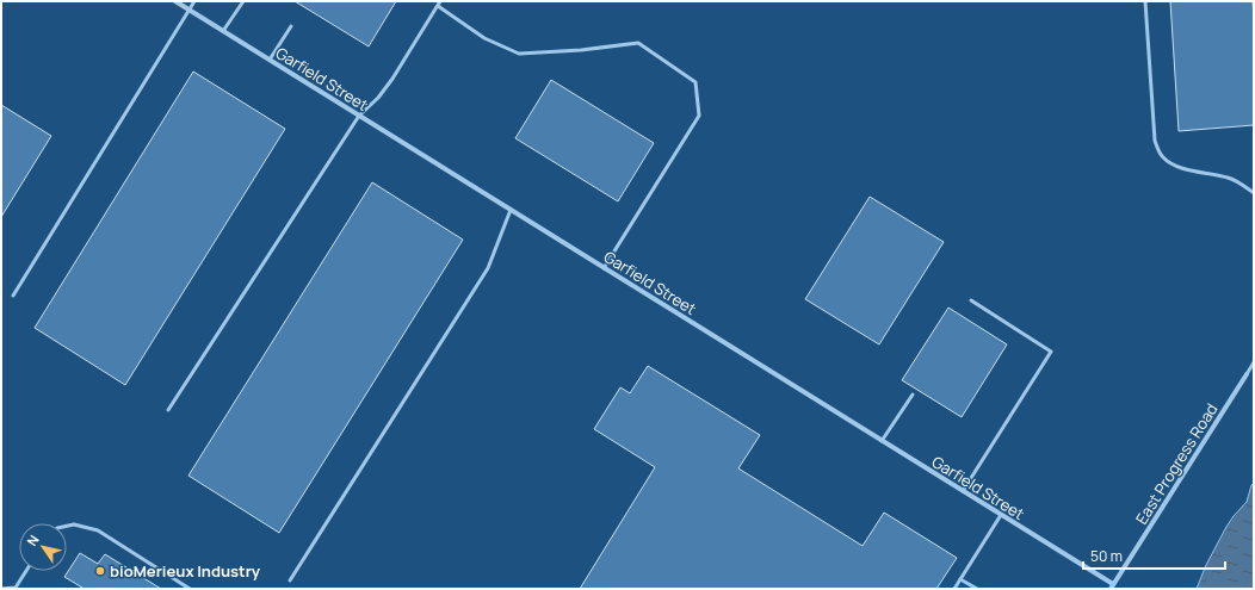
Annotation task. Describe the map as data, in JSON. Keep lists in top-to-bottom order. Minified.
{"streets":{"street":["Garfield Street","East Progress Road"]},"crossings":[["Garfield Street","East Progress Road"]],"places":["bioMerieux Industry"],"scale_bar":"50 m","north":"top left"}
